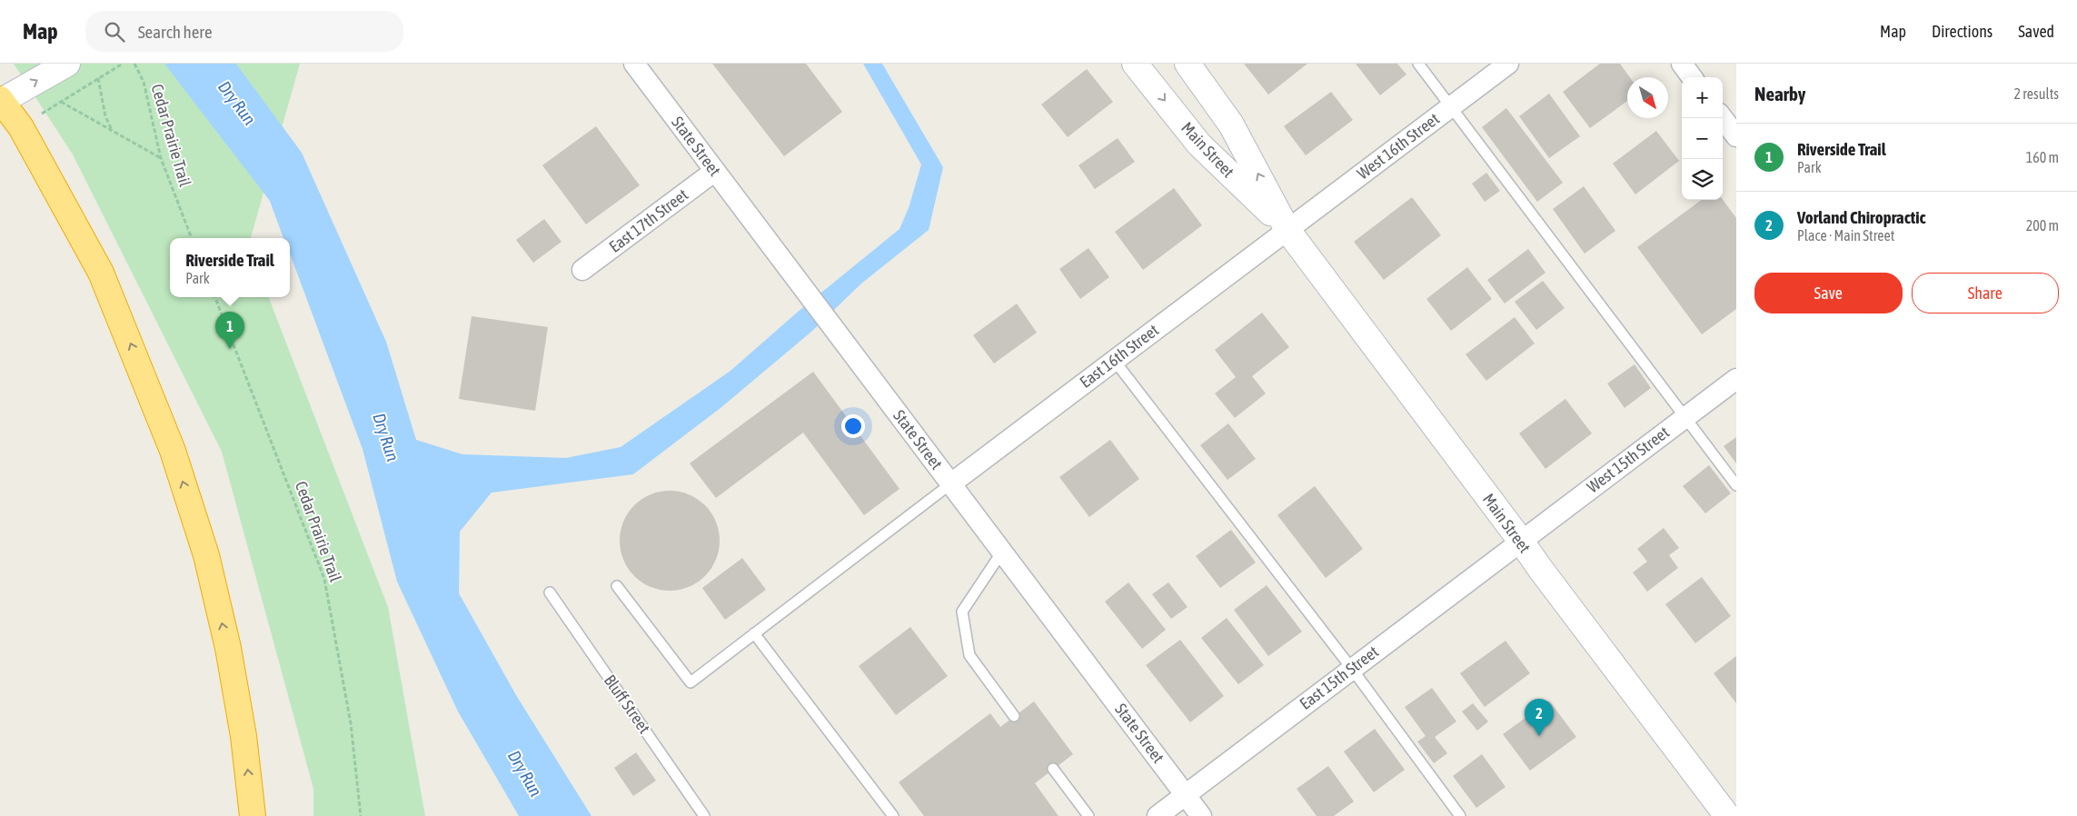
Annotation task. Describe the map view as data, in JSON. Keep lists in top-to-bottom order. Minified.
{"streets":{"main road":["Main Street"],"street":["State Street","West 16th Street","East 17th Street","East 16th Street","West 15th Street","East 15th Street"],"lane":["Bluff Street"],"path":["Cedar Prairie Trail"]},"crossings":[["State Street","East 17th Street"],["State Street","East 16th Street"],["State Street","East 15th Street"],["West 16th Street","Main Street"],["West 16th Street","East 16th Street"],["Main Street","East 16th Street"],["Main Street","West 15th Street"],["Main Street","East 15th Street"],["West 15th Street","East 15th Street"]],"water":["Dry Run"],"north":"bottom right","page":{"header":"Map","search":"Search here","nav":["Map","Directions","Saved"],"heading":["Nearby","2 results"],"map_buttons":["+","−"],"list":[{"mark":"1","name":"Riverside Trail","note":"Park","value":"160 m"},{"mark":"2","name":"Vorland Chiropractic","note":"Place · Main Street","value":"200 m"}],"popup":["Riverside Trail","Park"],"buttons":["Save","Share"],"pins":["1","2"]}}
